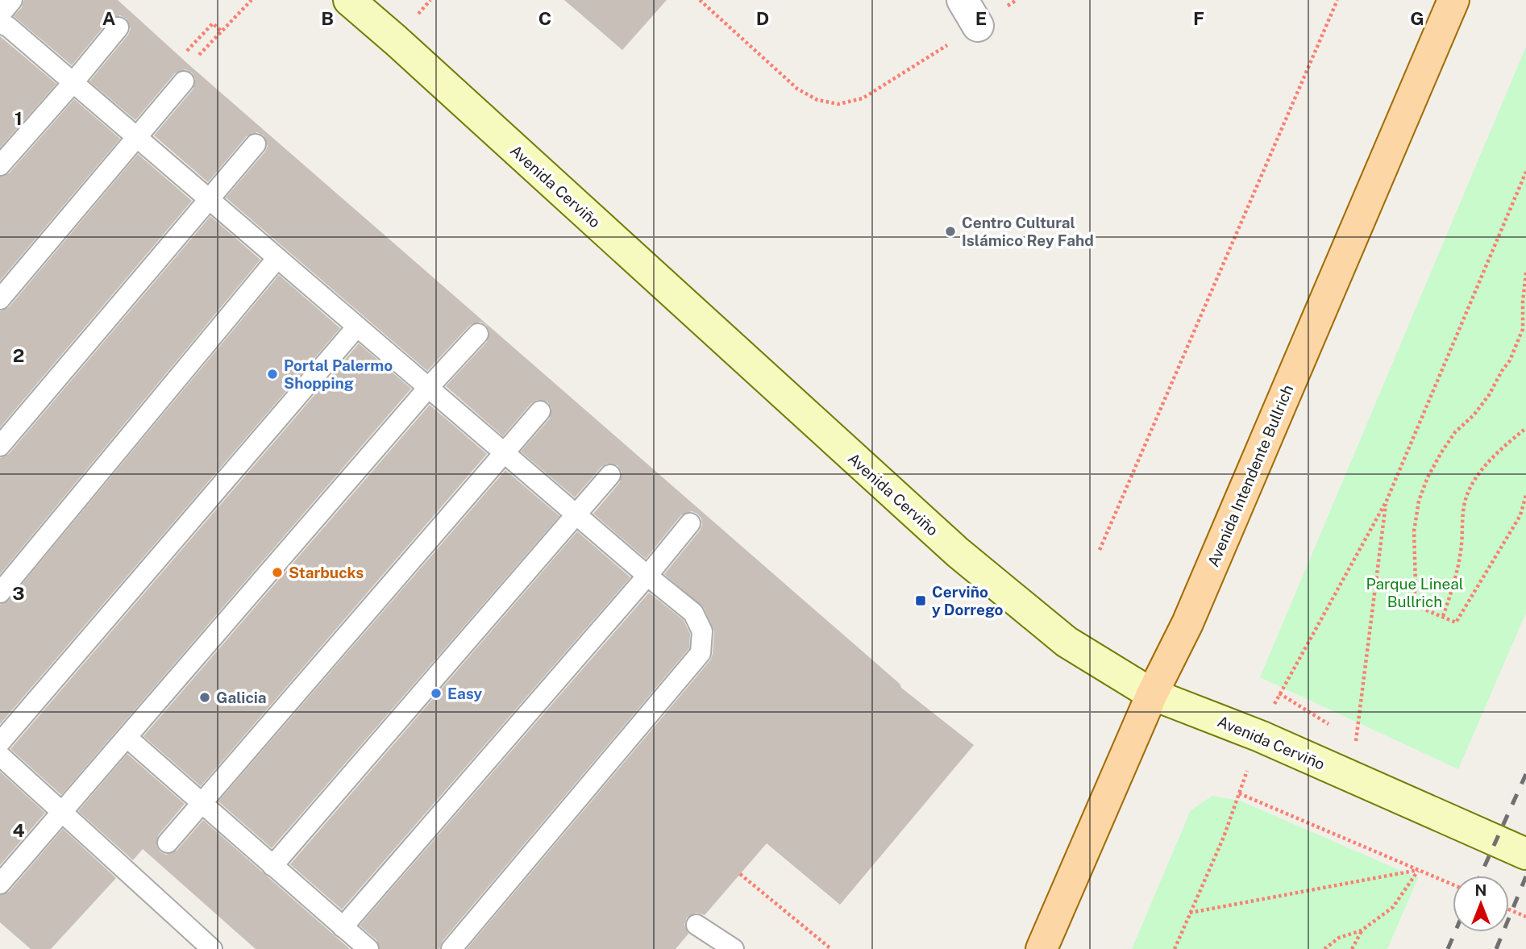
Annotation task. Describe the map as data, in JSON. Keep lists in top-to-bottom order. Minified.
{"streets":{"main road":["Avenida Cerviño","Avenida Intendente Bullrich"]},"crossings":[["Avenida Cerviño","Avenida Intendente Bullrich"]],"parks":["Parque Lineal Bullrich"],"places":{"other":["Centro Cultural Islámico Rey Fahd","Portal Palermo Shopping","Starbucks","Easy","Galicia"],"transit":["Cerviño y Dorrego"]},"north":"top","grid":{"columns":["A","B","C","D","E","F","G"],"rows":["1","2","3","4"]}}
